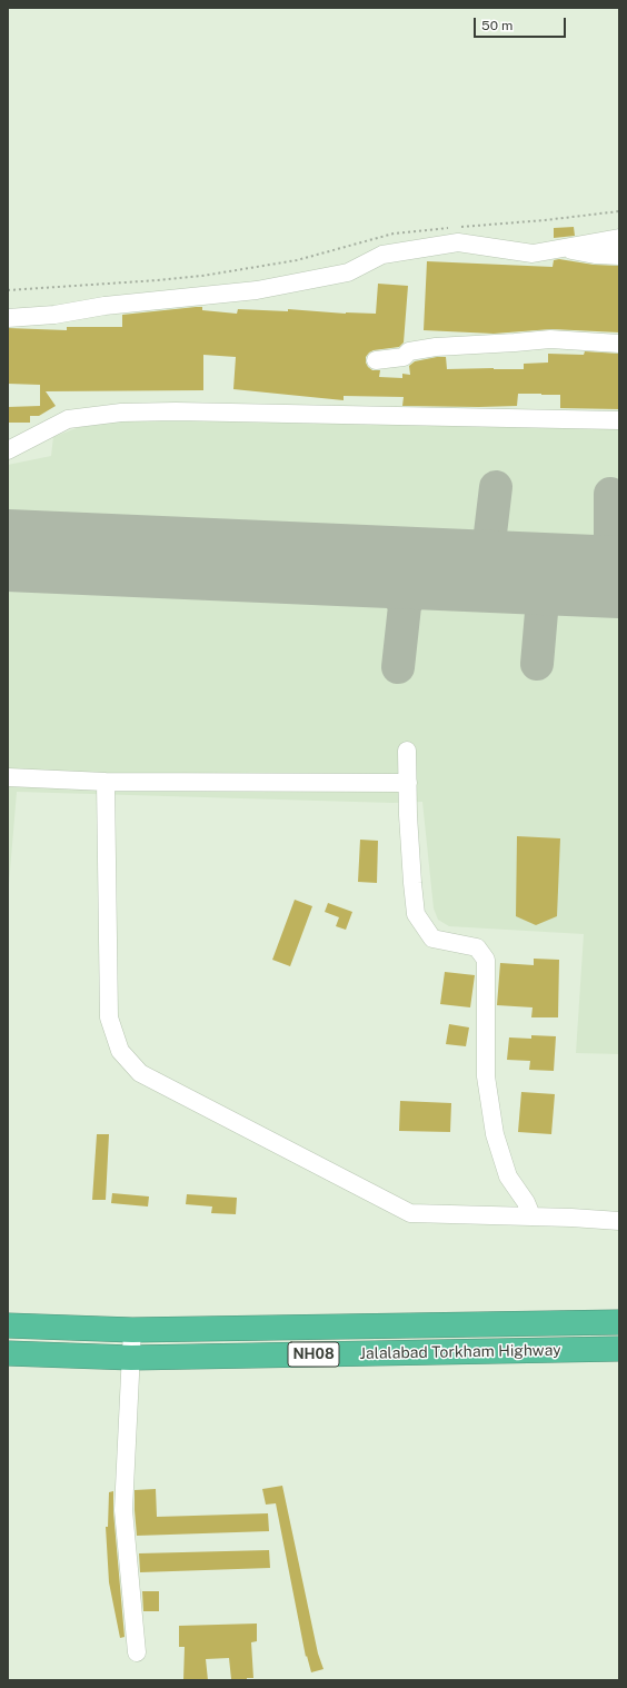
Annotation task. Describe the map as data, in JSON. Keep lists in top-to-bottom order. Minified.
{"streets":{"highway":["Jalalabad Torkham Highway","NH08"]},"scale_bar":"50 m"}
